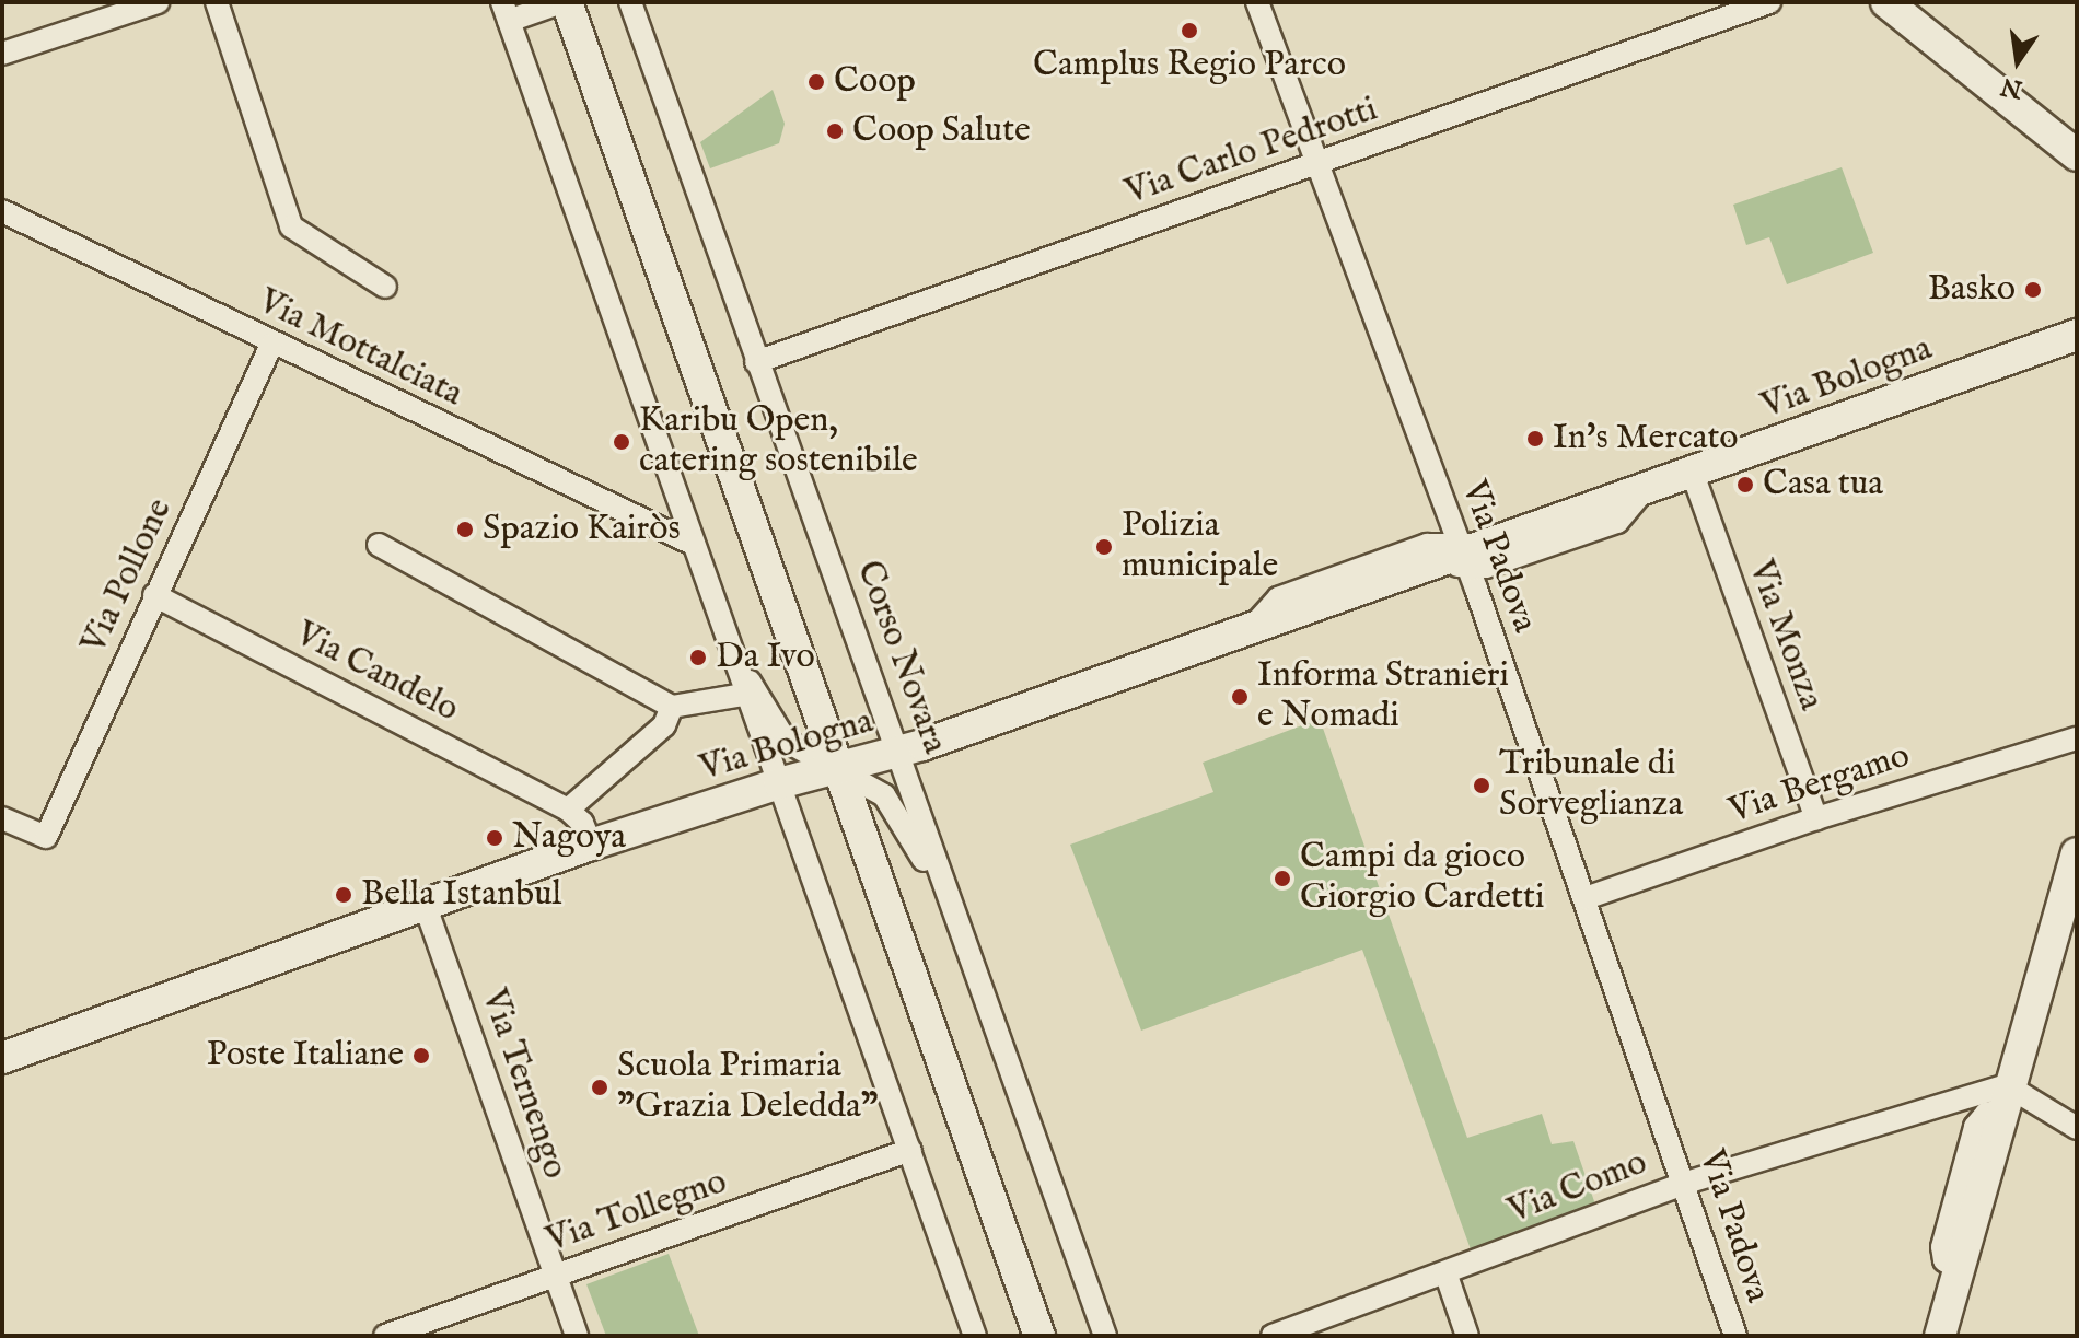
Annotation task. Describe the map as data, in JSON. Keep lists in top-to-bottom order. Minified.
{"streets":{"main road":["Via Bologna"],"street":["Via Carlo Pedrotti","Via Mottalciata","Via Padova","Via Pollone","Via Monza","Corso Novara","Via Candelo","Via Bergamo","Via Ternengo","Via Como","Via Tollegno"]},"crossings":[["Via Carlo Pedrotti","Via Padova"],["Via Carlo Pedrotti","Corso Novara"],["Via Mottalciata","Via Pollone"],["Via Bologna","Via Padova"],["Via Bologna","Via Monza"],["Via Bologna","Corso Novara"],["Via Bologna","Via Candelo"],["Via Bologna","Via Ternengo"],["Via Padova","Via Bergamo"],["Via Padova","Via Como"],["Via Pollone","Via Candelo"],["Via Monza","Via Bergamo"],["Via Ternengo","Via Tollegno"]],"places":["Camplus Regio Parco","Coop","Coop Salute","Basko","In's Mercato","Karibu Open, catering sostenibile","Casa tua","Spazio Kairòs","Polizia municipale","Da Ivo","Informa Stranieri e Nomadi","Tribunale di Sorveglianza","Nagoya","Campi da gioco Giorgio Cardetti","Bella Istanbul","Poste Italiane","Scuola Primaria \"Grazia Deledda\""],"north":"bottom"}
